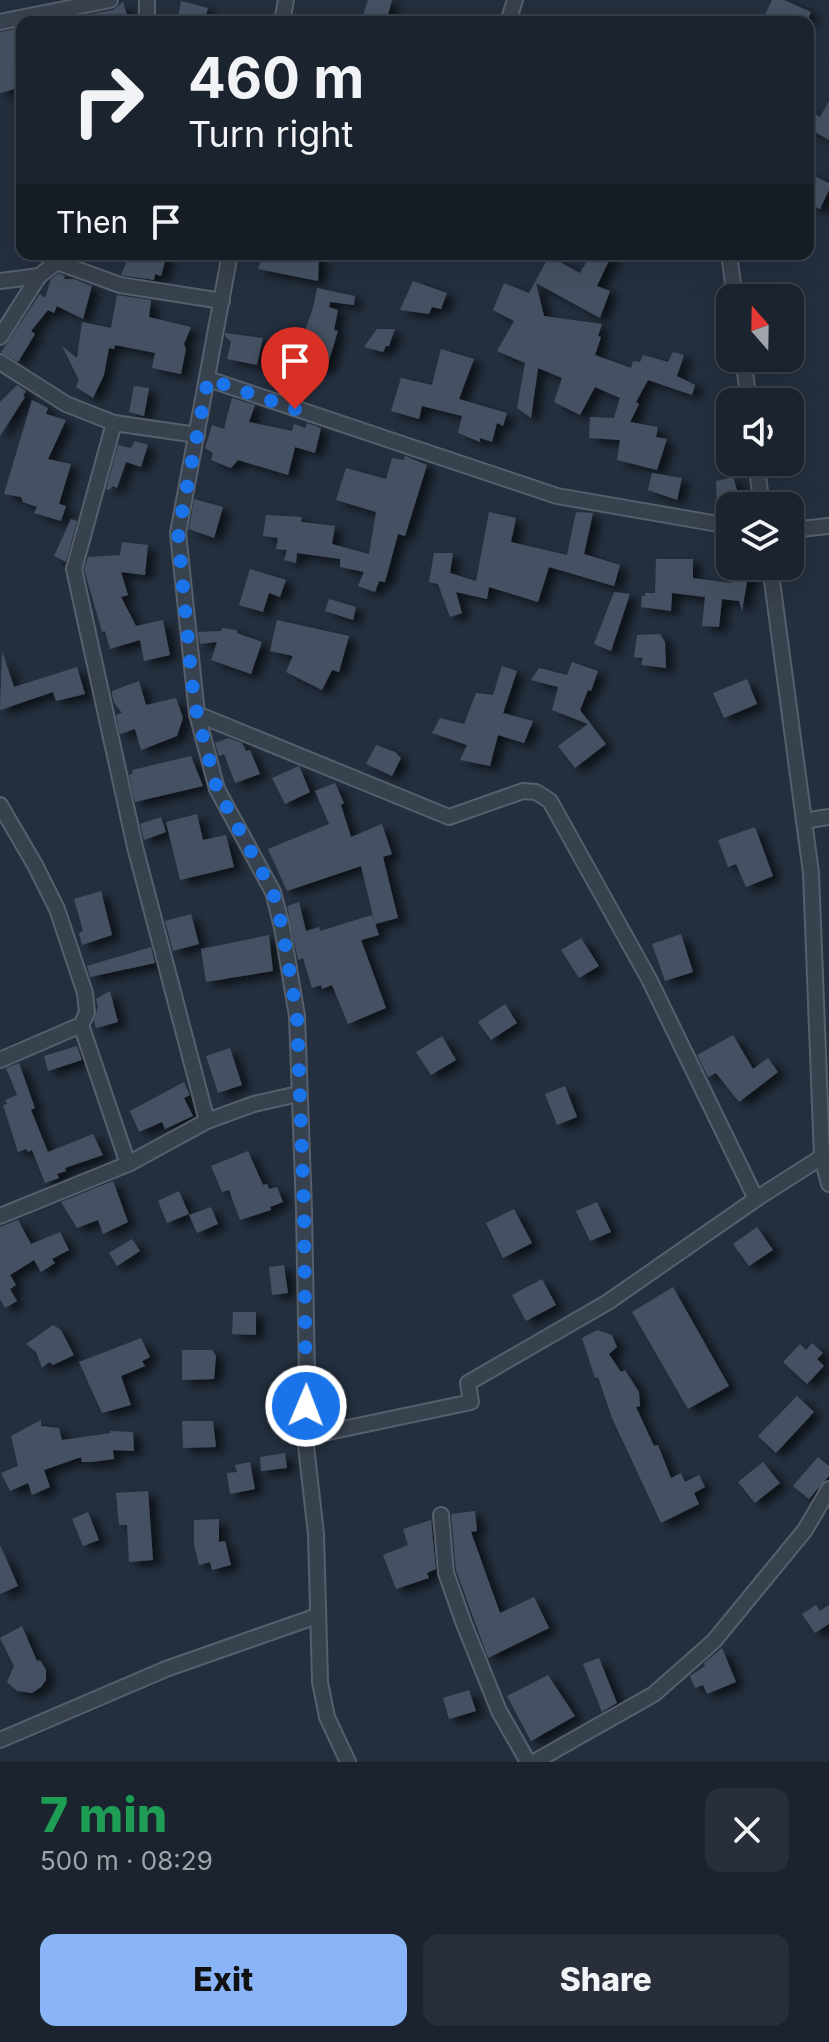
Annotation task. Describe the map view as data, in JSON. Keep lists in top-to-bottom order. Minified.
{"north":"top","page":{"turn":["460 m","Turn right"],"then":"Then","heading":["7 min","500 m · 08:29"],"buttons":["Exit","Share"]}}
